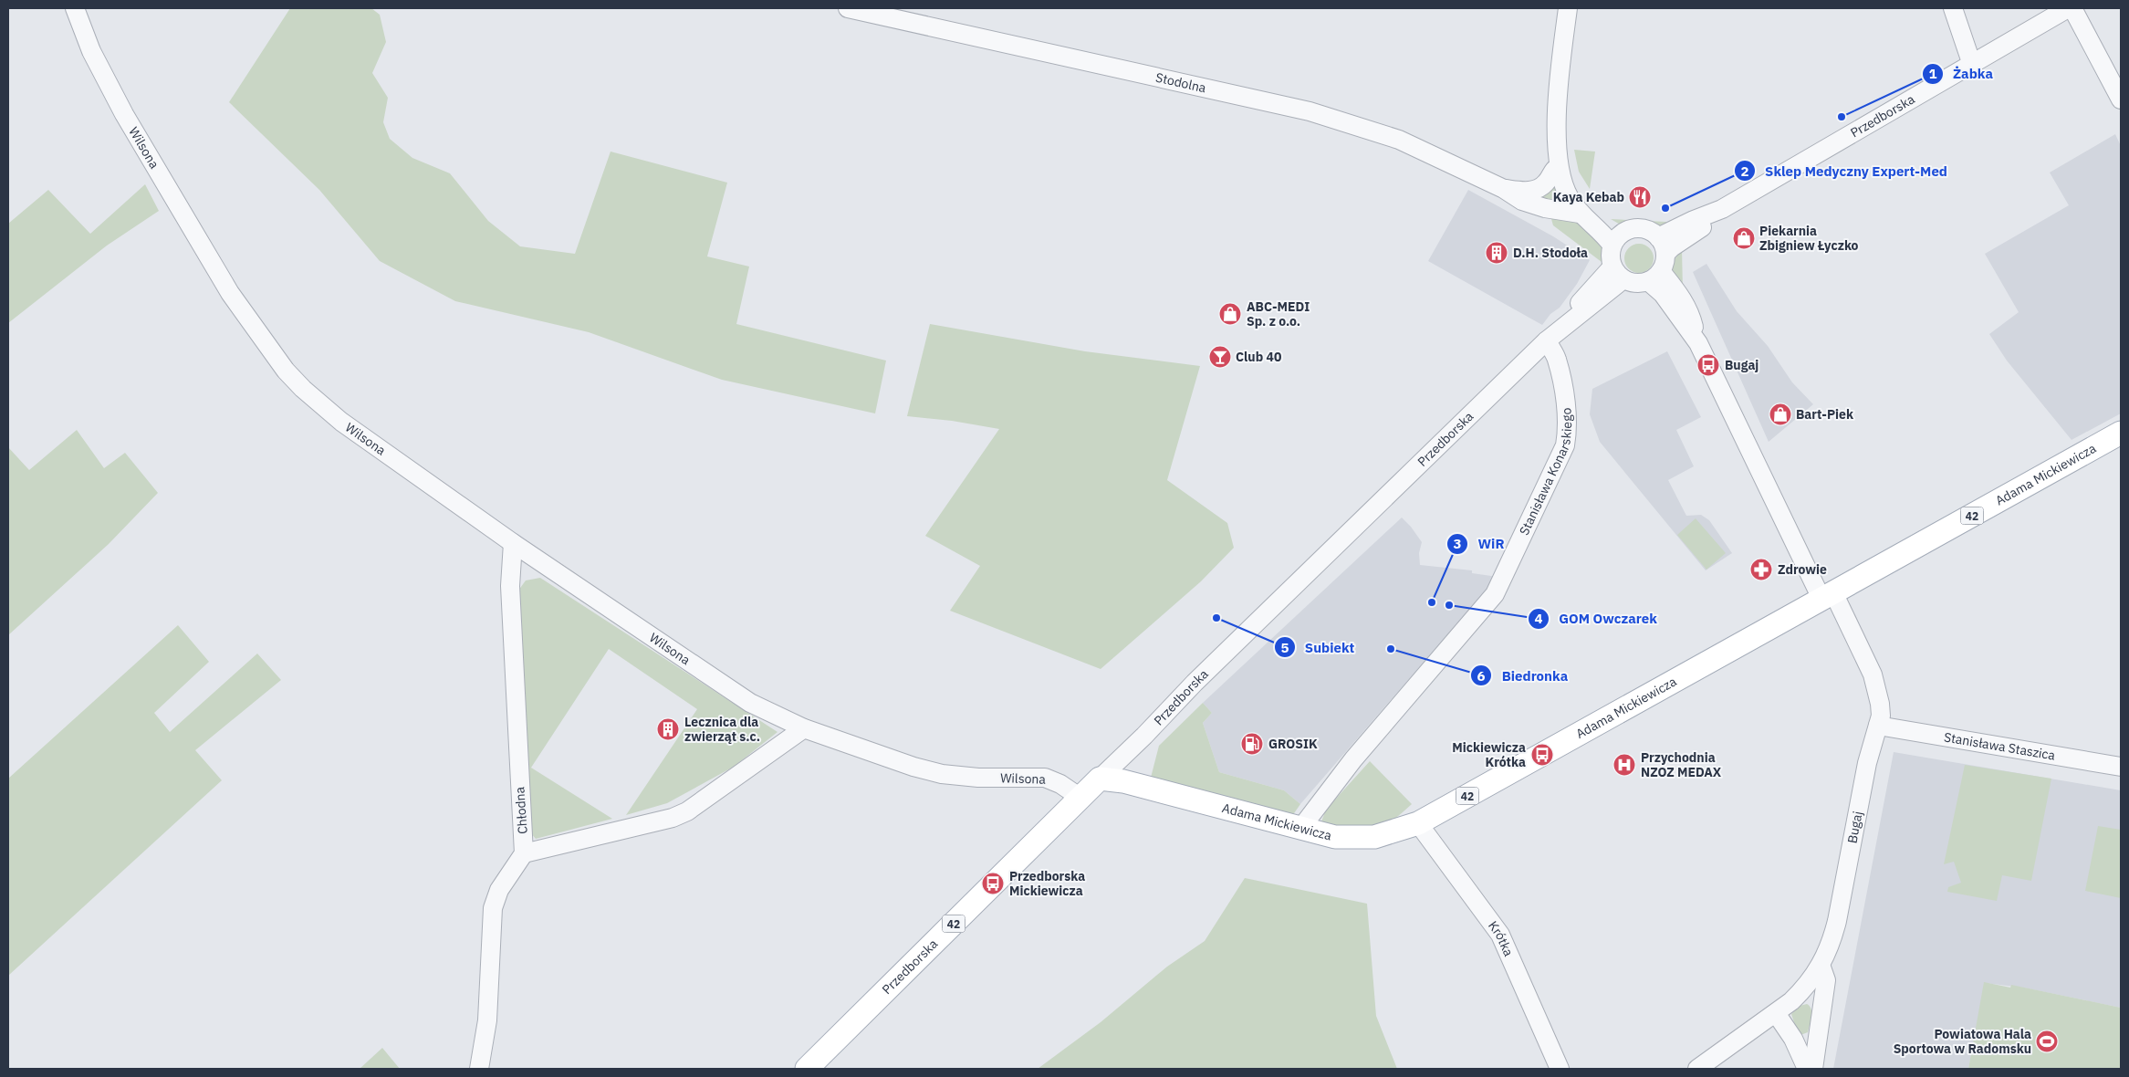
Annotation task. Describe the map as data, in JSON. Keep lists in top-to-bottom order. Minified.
{"streets":{"main road":["Przedborska","Adama Mickiewicza","42"],"street":["Stodolna","Wilsona","Stanisława Konarskiego","Stanisława Staszica","Chłodna","Bugaj","Krótka"]},"crossings":[["Przedborska","Wilsona"],["Przedborska","Stanisława Konarskiego"],["Przedborska","Adama Mickiewicza"],["Przedborska","Bugaj"],["Wilsona","Chłodna"],["Stanisława Konarskiego","Adama Mickiewicza"],["Adama Mickiewicza","Bugaj"],["Adama Mickiewicza","Krótka"],["Stanisława Staszica","Bugaj"]],"places":{"other":["Żabka","Sklep Medyczny Expert-Med","WiR","GOM Owczarek","Subiekt","Biedronka"],"restaurant":["Kaya Kebab"],"shop":["Piekarnia Zbigniew Łyczko","ABC-MEDI Sp. z o.o.","Bart-Piek"],"building":["D.H. Stodoła","Lecznica dla zwierząt s.c."],"bar":["Club 40"],"bus stop":["Bugaj","Mickiewicza Krótka","Przedborska Mickiewicza"],"pharmacy":["Zdrowie"],"fuel station":["GROSIK"],"hospital":["Przychodnia NZOZ MEDAX"],"sports":["Powiatowa Hala Sportowa w Radomsku"]}}
